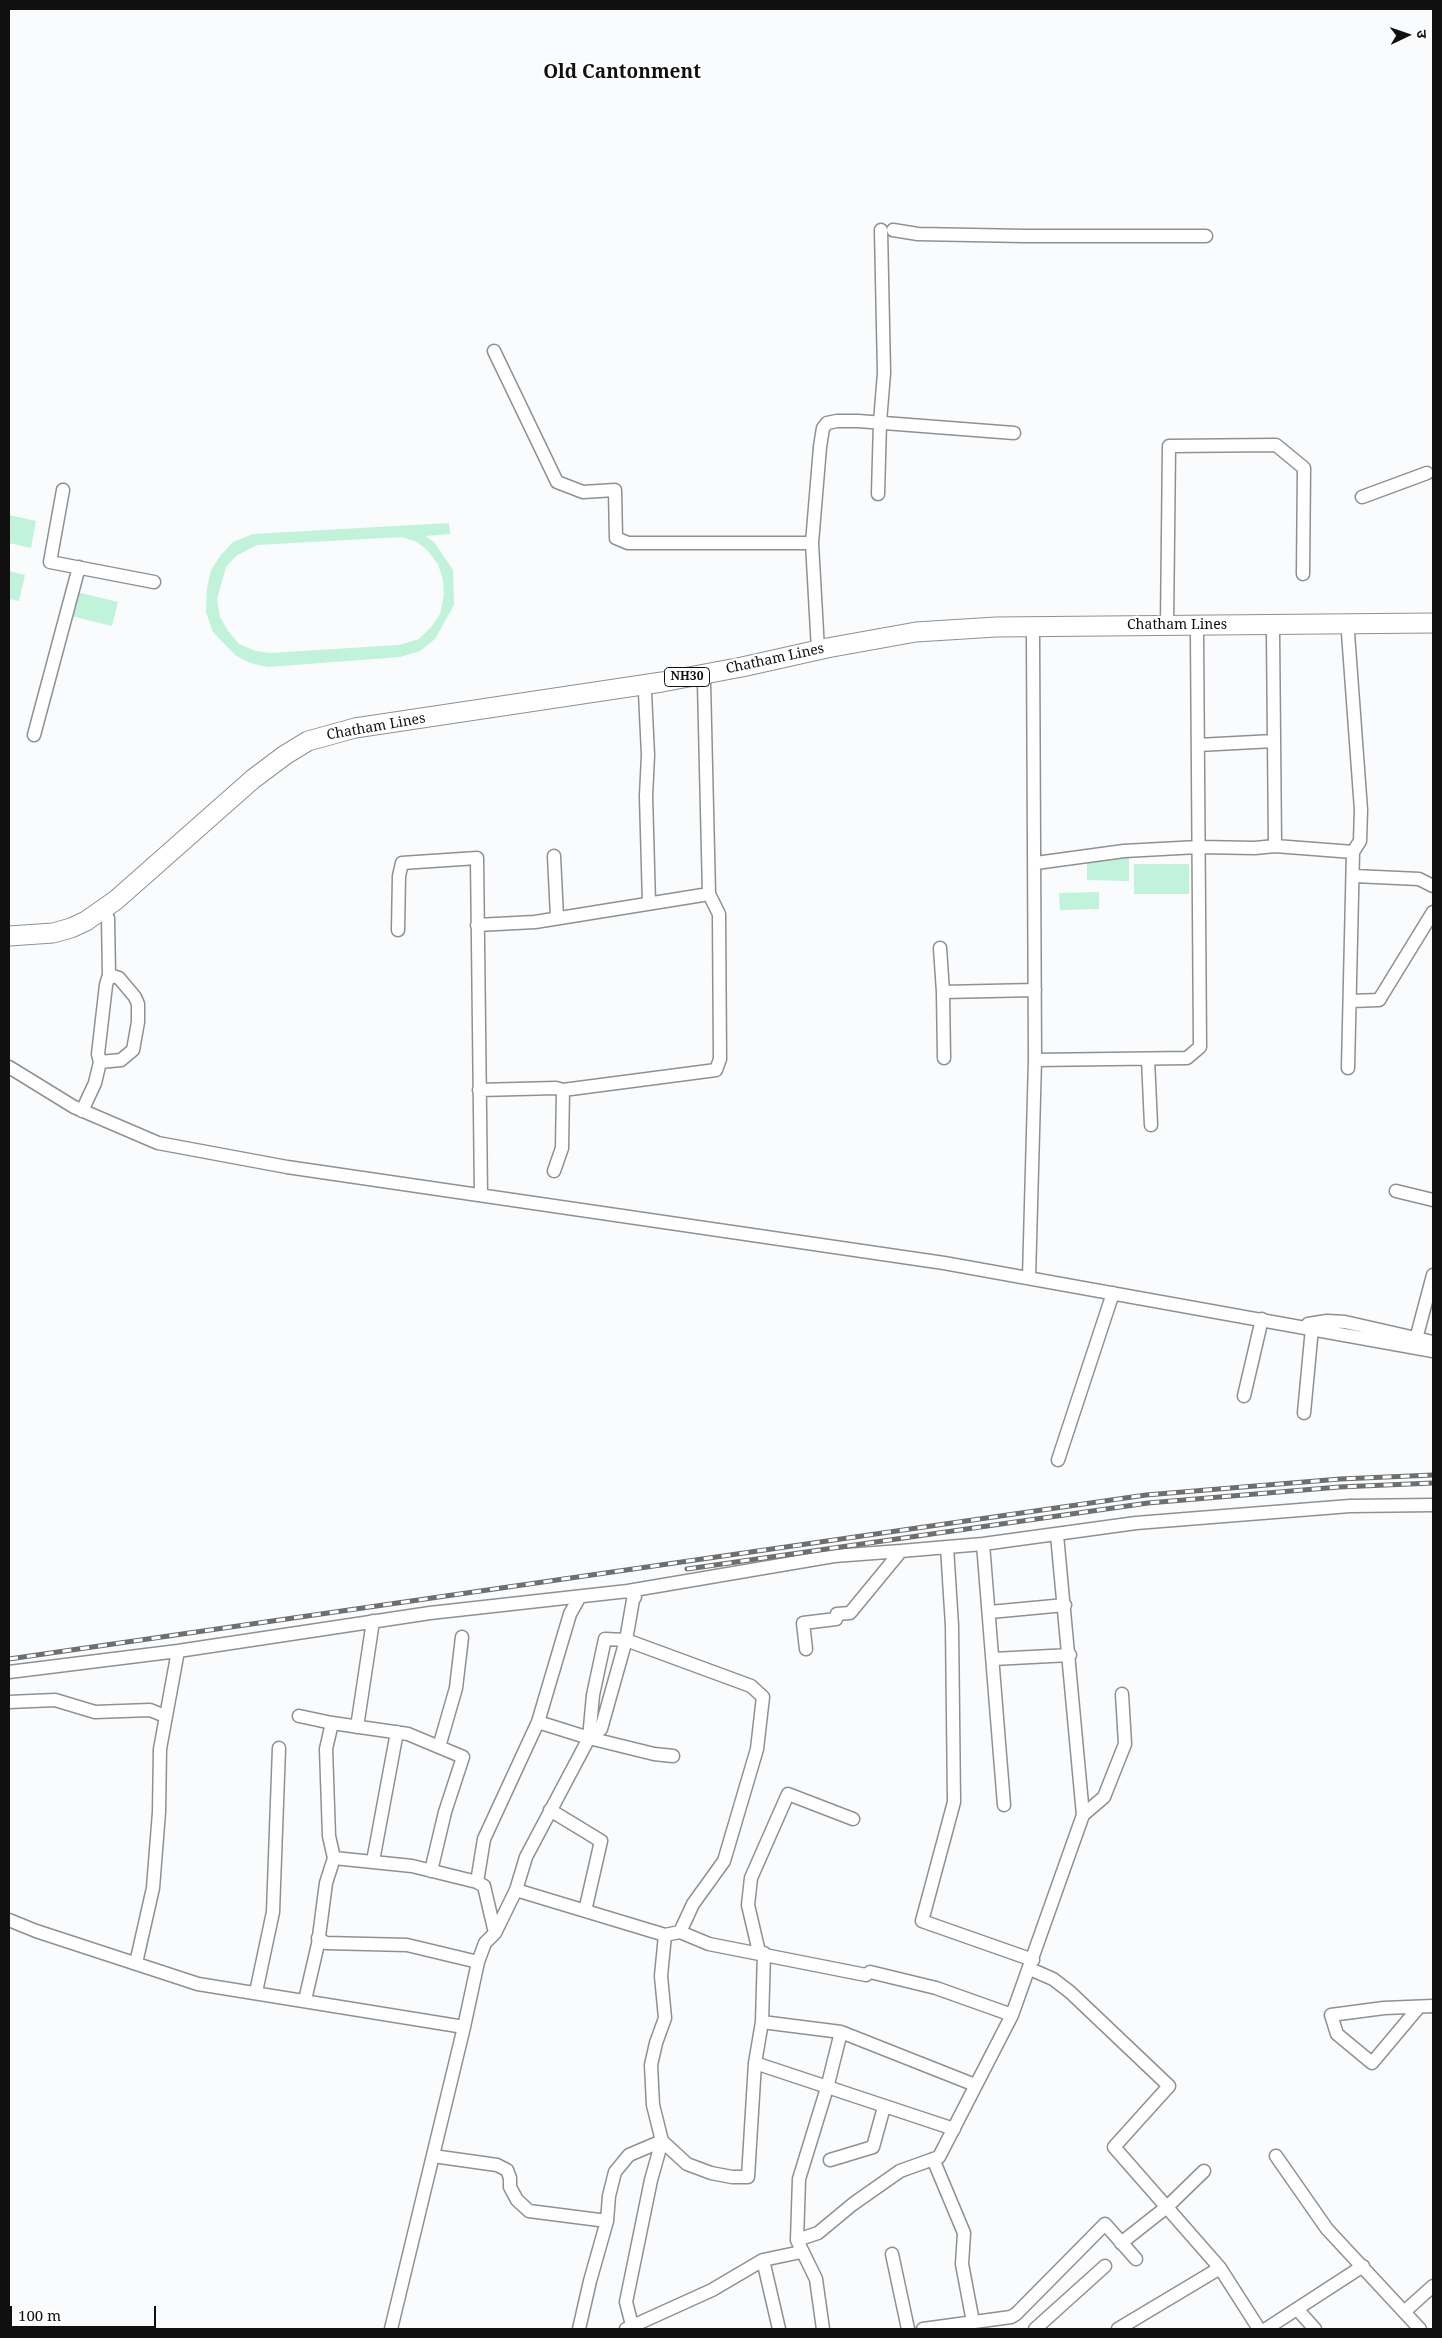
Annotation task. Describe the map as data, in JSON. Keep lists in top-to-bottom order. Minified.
{"streets":{"highway":["Chatham Lines","NH30"]},"districts":["Old Cantonment"],"scale_bar":"100 m","north":"right"}
